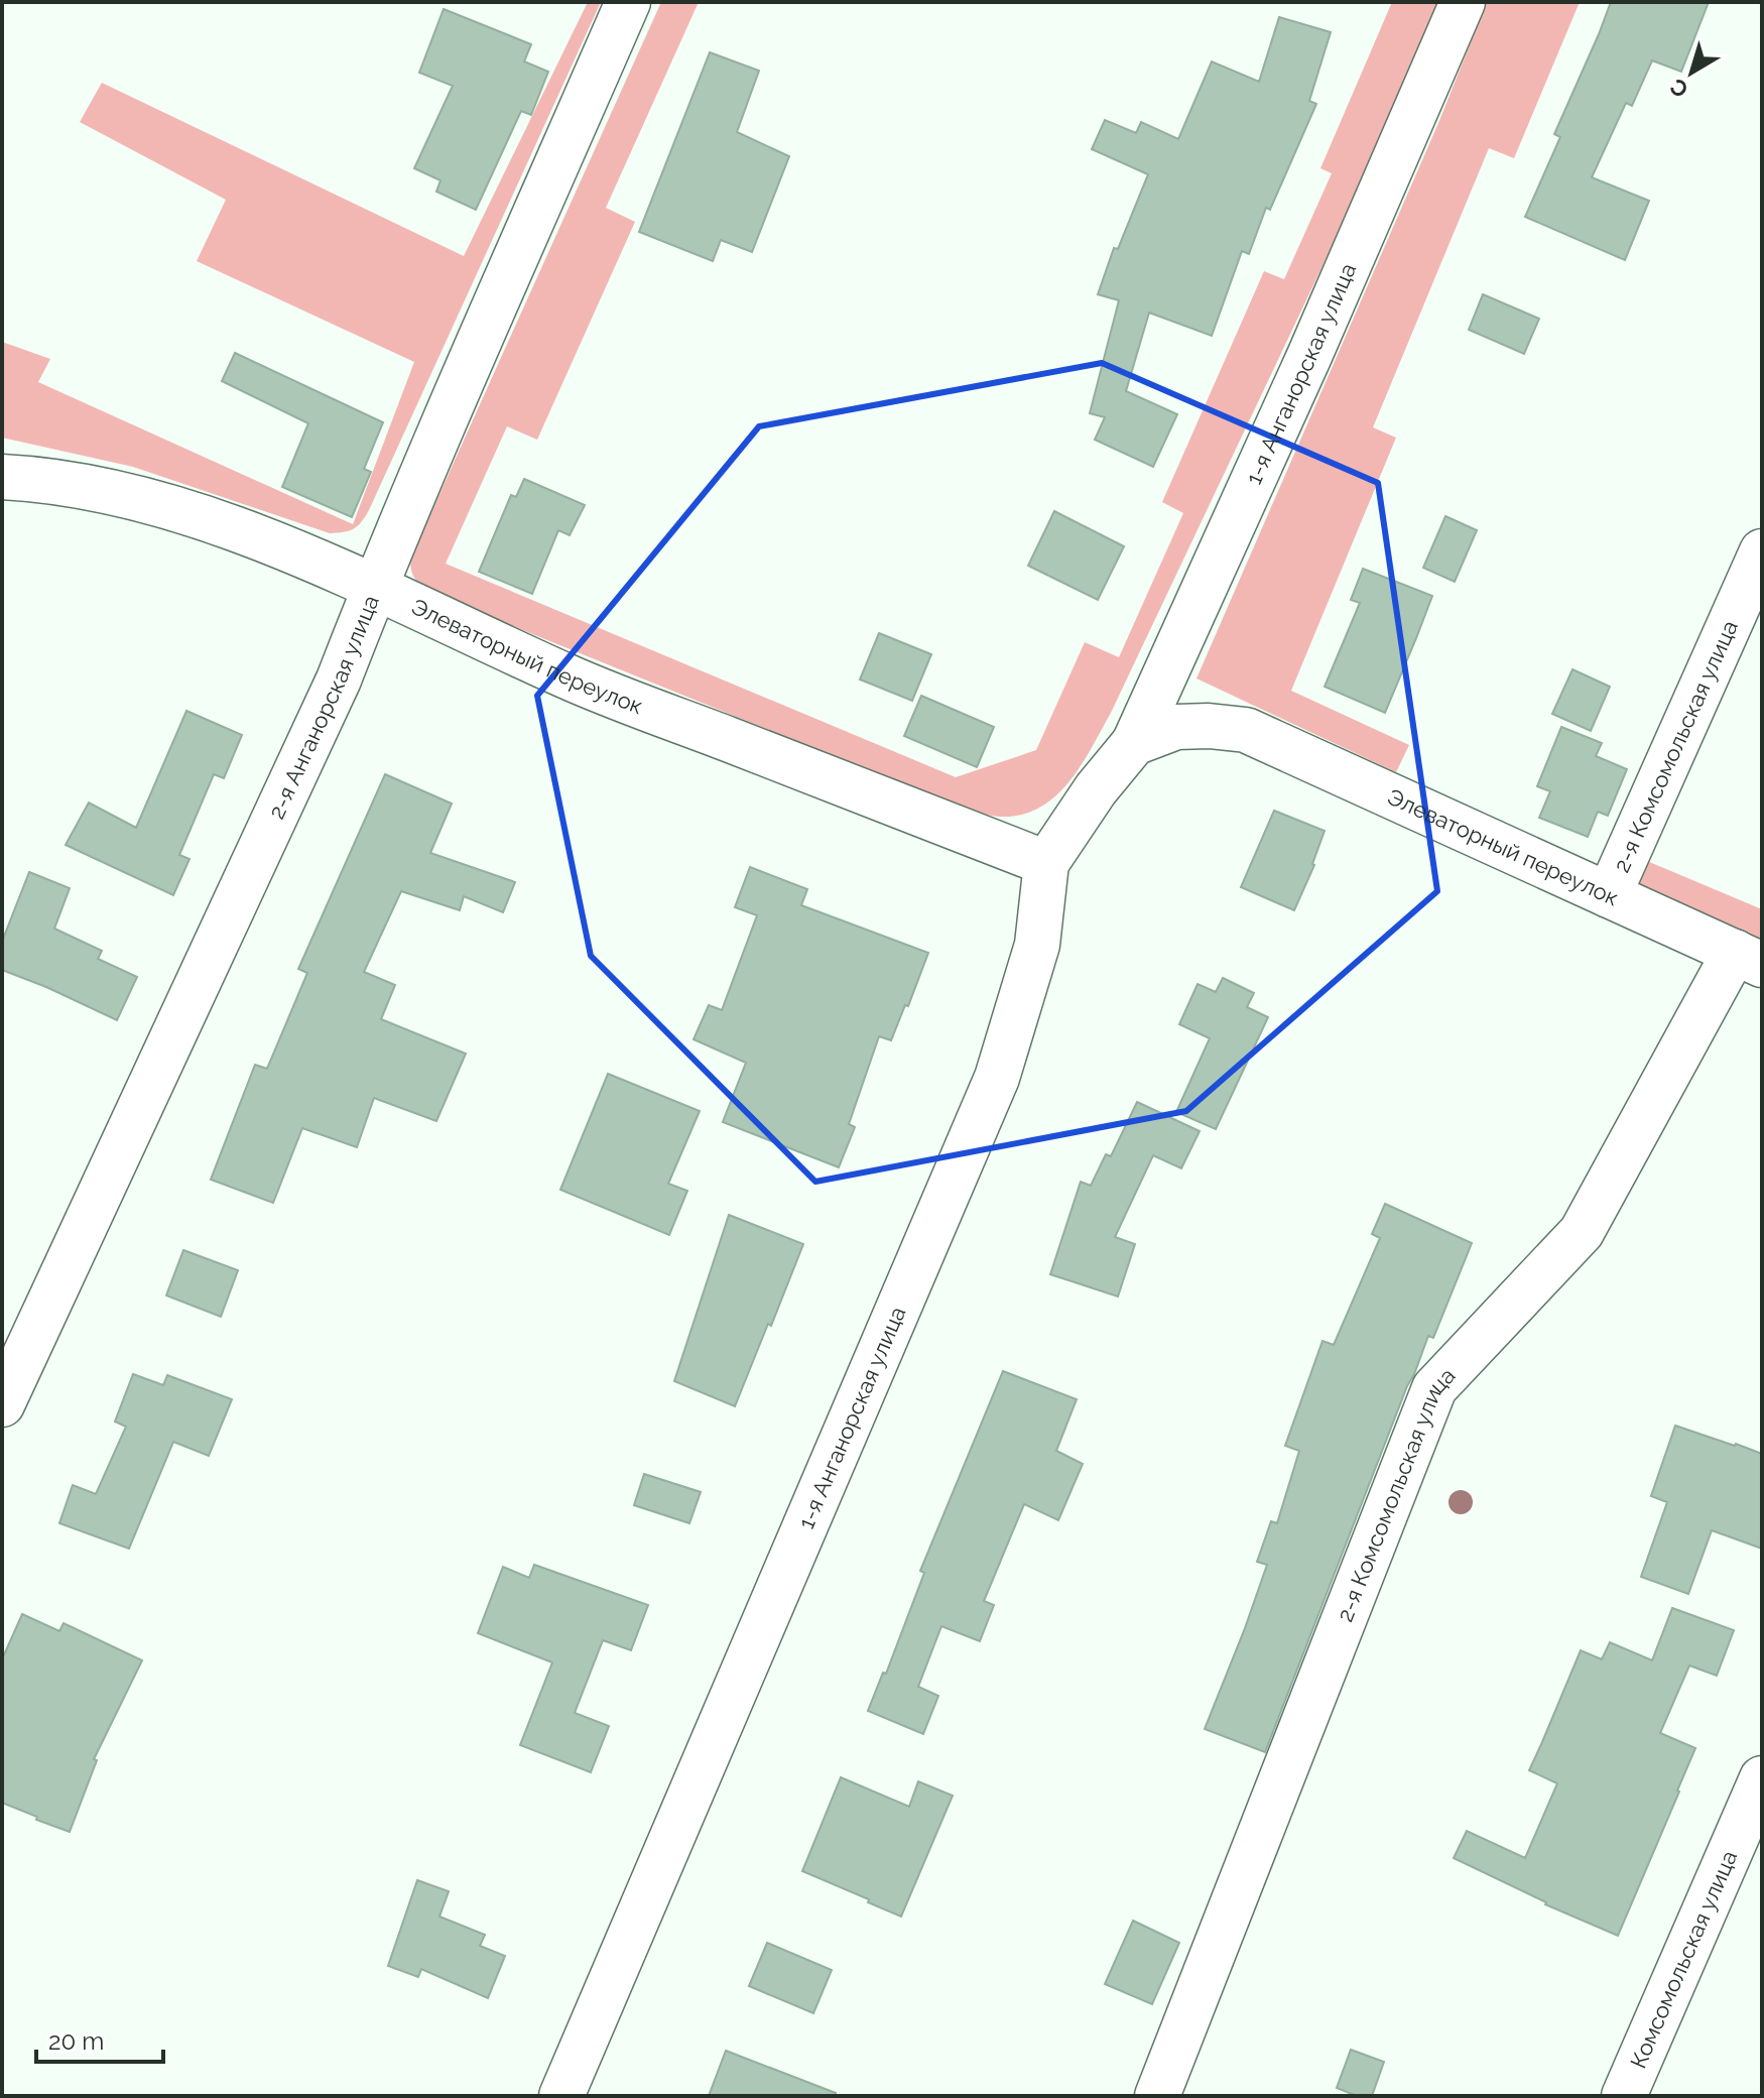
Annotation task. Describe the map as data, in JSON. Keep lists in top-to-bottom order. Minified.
{"streets":{"street":["1-я Анганорская улица","Элеваторный переулок","2-я Анганорская улица","2-я Комсомольская улица","Комсомольская улица"]},"crossings":[["1-я Анганорская улица","Элеваторный переулок"],["Элеваторный переулок","2-я Анганорская улица"],["Элеваторный переулок","2-я Комсомольская улица"]],"scale_bar":"20 m","north":"bottom left"}
